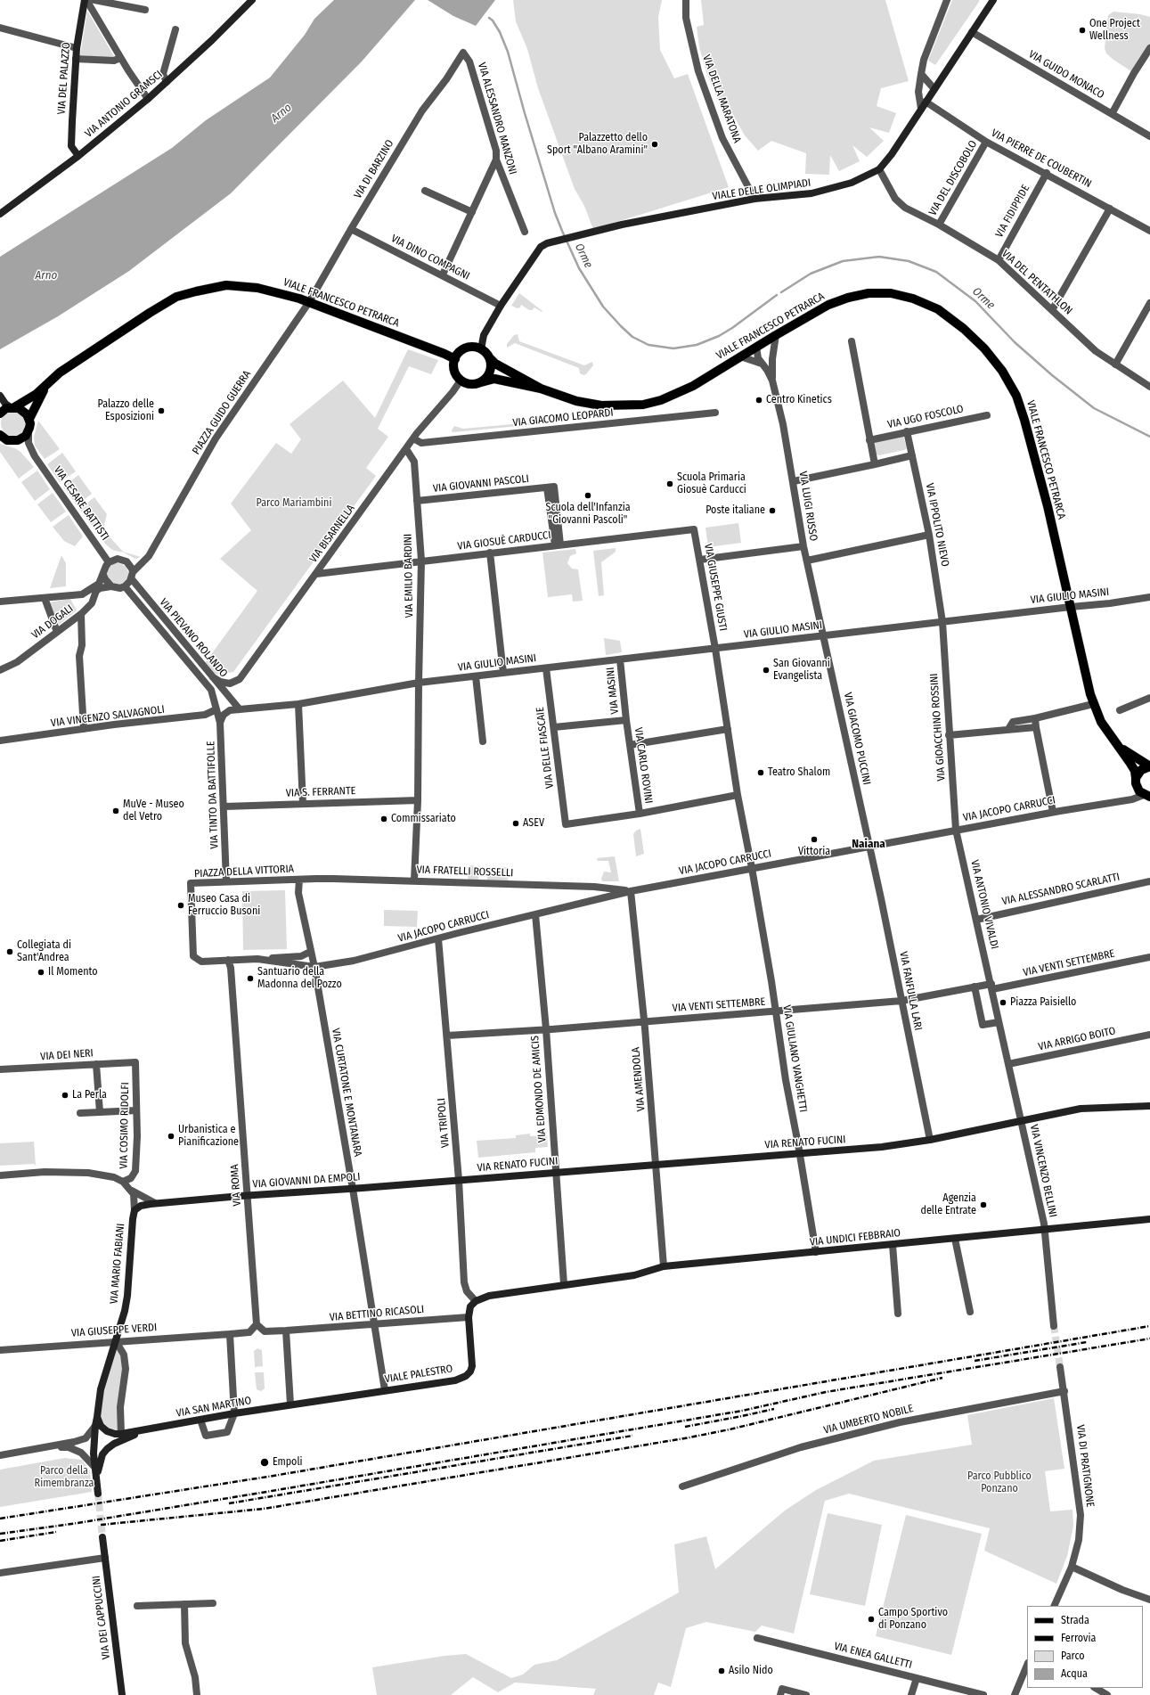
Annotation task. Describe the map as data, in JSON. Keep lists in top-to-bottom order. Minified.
{"streets":{"main road":["VIA DEL PALAZZO","VIA ANTONIO GRAMSCI","VIALE DELLE OLIMPIADI","VIALE FRANCESCO PETRARCA","VIA RENATO FUCINI","VIA GIOVANNI DA EMPOLI","VIA UNDICI FEBBRAIO","VIA MARIO FABIANI","VIALE PALESTRO","VIA SAN MARTINO","VIA DEI CAPPUCCINI"],"street":["VIA GUIDO MONACO","VIA DELLA MARATONA","VIA ALESSANDRO MANZONI","VIA PIERRE DE COUBERTIN","VIA DI BARZINO","VIA DEL DISCOBOLO","VIA FIDIPPIDE","VIA DINO COMPAGNI","VIA DEL PENTATHLON","PIAZZA GUIDO GUERRA","VIA UGO FOSCOLO","VIA GIACOMO LEOPARDI","VIA GIOVANNI PASCOLI","VIA CESARE BATTISTI","VIA LUIGI RUSSO","VIA IPPOLITO NIEVO","VIA BISARNELLA","VIA GIOSUÈ CARDUCCI","VIA EMILIO BARDINI","VIA GIUSEPPE GIUSTI","VIA GIULIO MASINI","VIA DOGALI","VIA PIEVANO ROLANDO","VIA MASINI","VIA VINCENZO SALVAGNOLI","VIA GIOACCHINO ROSSINI","VIA GIACOMO PUCCINI","VIA DELLE FIASCAIE","VIA CARLO ROVINI","VIA S. FERRANTE","VIA TINTO DA BATTIFOLLE","VIA JACOPO CARRUCCI","PIAZZA DELLA VITTORIA","VIA FRATELLI ROSSELLI","VIA ALESSANDRO SCARLATTI","VIA ANTONIO VIVALDI","VIA VENTI SETTEMBRE","VIA FANFULLA LARI","VIA ARRIGO BOITO","VIA DEI NERI","VIA GIULIANO VANGHETTI","VIA AMENDOLA","VIA EDMONDO DE AMICIS","VIA CURTATONE E MONTANARA","VIA TRIPOLI","VIA COSIMO RIDOLFI","VIA VINCENZO BELLINI","VIA ROMA","VIA BETTINO RICASOLI","VIA GIUSEPPE VERDI","VIA UMBERTO NOBILE","VIA DI PRATIGNONE","VIA ENEA GALLETTI"]},"crossings":[["VIA GUIDO MONACO","VIALE DELLE OLIMPIADI"],["VIA DEL PALAZZO","VIA ANTONIO GRAMSCI"],["VIA DELLA MARATONA","VIALE DELLE OLIMPIADI"],["VIA ALESSANDRO MANZONI","VIA DI BARZINO"],["VIA PIERRE DE COUBERTIN","VIA DEL DISCOBOLO"],["VIA PIERRE DE COUBERTIN","VIALE DELLE OLIMPIADI"],["VIA PIERRE DE COUBERTIN","VIA FIDIPPIDE"],["VIA DI BARZINO","VIA DINO COMPAGNI"],["VIA DI BARZINO","VIALE FRANCESCO PETRARCA"],["VIA DI BARZINO","PIAZZA GUIDO GUERRA"],["VIA DEL DISCOBOLO","VIA DEL PENTATHLON"],["VIALE DELLE OLIMPIADI","VIA DINO COMPAGNI"],["VIALE DELLE OLIMPIADI","VIA DEL PENTATHLON"],["VIALE DELLE OLIMPIADI","VIALE FRANCESCO PETRARCA"],["VIALE DELLE OLIMPIADI","VIA BISARNELLA"],["VIA FIDIPPIDE","VIA DEL PENTATHLON"],["VIALE FRANCESCO PETRARCA","PIAZZA GUIDO GUERRA"],["VIALE FRANCESCO PETRARCA","VIA CESARE BATTISTI"],["VIALE FRANCESCO PETRARCA","VIA LUIGI RUSSO"],["VIALE FRANCESCO PETRARCA","VIA BISARNELLA"],["VIALE FRANCESCO PETRARCA","VIA GIULIO MASINI"],["VIALE FRANCESCO PETRARCA","VIA JACOPO CARRUCCI"],["PIAZZA GUIDO GUERRA","VIA CESARE BATTISTI"],["PIAZZA GUIDO GUERRA","VIA DOGALI"],["PIAZZA GUIDO GUERRA","VIA PIEVANO ROLANDO"],["VIA UGO FOSCOLO","VIA IPPOLITO NIEVO"],["VIA GIACOMO LEOPARDI","VIA BISARNELLA"],["VIA GIOVANNI PASCOLI","VIA GIOSUÈ CARDUCCI"],["VIA GIOVANNI PASCOLI","VIA EMILIO BARDINI"],["VIA CESARE BATTISTI","VIA DOGALI"],["VIA CESARE BATTISTI","VIA PIEVANO ROLANDO"],["VIA LUIGI RUSSO","VIA GIULIO MASINI"],["VIA LUIGI RUSSO","VIA GIACOMO PUCCINI"],["VIA IPPOLITO NIEVO","VIA GIULIO MASINI"],["VIA IPPOLITO NIEVO","VIA GIOACCHINO ROSSINI"],["VIA BISARNELLA","VIA GIOSUÈ CARDUCCI"],["VIA BISARNELLA","VIA EMILIO BARDINI"],["VIA BISARNELLA","VIA PIEVANO ROLANDO"],["VIA GIOSUÈ CARDUCCI","VIA EMILIO BARDINI"],["VIA GIOSUÈ CARDUCCI","VIA GIUSEPPE GIUSTI"],["VIA EMILIO BARDINI","VIA GIULIO MASINI"],["VIA EMILIO BARDINI","VIA S. FERRANTE"],["VIA EMILIO BARDINI","VIA FRATELLI ROSSELLI"],["VIA GIUSEPPE GIUSTI","VIA GIULIO MASINI"],["VIA GIUSEPPE GIUSTI","VIA GIULIANO VANGHETTI"],["VIA GIULIO MASINI","VIA MASINI"],["VIA GIULIO MASINI","VIA GIOACCHINO ROSSINI"],["VIA GIULIO MASINI","VIA GIACOMO PUCCINI"],["VIA GIULIO MASINI","VIA DELLE FIASCAIE"],["VIA DOGALI","VIA PIEVANO ROLANDO"],["VIA PIEVANO ROLANDO","VIA VINCENZO SALVAGNOLI"],["VIA PIEVANO ROLANDO","VIA TINTO DA BATTIFOLLE"],["VIA MASINI","VIA CARLO ROVINI"],["VIA GIOACCHINO ROSSINI","VIA JACOPO CARRUCCI"],["VIA GIOACCHINO ROSSINI","VIA ANTONIO VIVALDI"],["VIA GIACOMO PUCCINI","VIA JACOPO CARRUCCI"],["VIA GIACOMO PUCCINI","VIA FANFULLA LARI"],["VIA DELLE FIASCAIE","VIA CARLO ROVINI"],["VIA S. FERRANTE","VIA TINTO DA BATTIFOLLE"],["VIA TINTO DA BATTIFOLLE","PIAZZA DELLA VITTORIA"],["VIA JACOPO CARRUCCI","PIAZZA DELLA VITTORIA"],["VIA JACOPO CARRUCCI","VIA FRATELLI ROSSELLI"],["VIA JACOPO CARRUCCI","VIA ANTONIO VIVALDI"],["VIA JACOPO CARRUCCI","VIA FANFULLA LARI"],["VIA JACOPO CARRUCCI","VIA GIULIANO VANGHETTI"],["VIA JACOPO CARRUCCI","VIA AMENDOLA"],["VIA JACOPO CARRUCCI","VIA EDMONDO DE AMICIS"],["VIA JACOPO CARRUCCI","VIA CURTATONE E MONTANARA"],["VIA JACOPO CARRUCCI","VIA TRIPOLI"],["PIAZZA DELLA VITTORIA","VIA FRATELLI ROSSELLI"],["PIAZZA DELLA VITTORIA","VIA CURTATONE E MONTANARA"],["PIAZZA DELLA VITTORIA","VIA ROMA"],["VIA FRATELLI ROSSELLI","VIA AMENDOLA"],["VIA ALESSANDRO SCARLATTI","VIA ANTONIO VIVALDI"],["VIA ANTONIO VIVALDI","VIA VENTI SETTEMBRE"],["VIA ANTONIO VIVALDI","VIA VINCENZO BELLINI"],["VIA VENTI SETTEMBRE","VIA FANFULLA LARI"],["VIA VENTI SETTEMBRE","VIA GIULIANO VANGHETTI"],["VIA VENTI SETTEMBRE","VIA AMENDOLA"],["VIA VENTI SETTEMBRE","VIA EDMONDO DE AMICIS"],["VIA VENTI SETTEMBRE","VIA TRIPOLI"],["VIA FANFULLA LARI","VIA RENATO FUCINI"],["VIA ARRIGO BOITO","VIA VINCENZO BELLINI"],["VIA DEI NERI","VIA COSIMO RIDOLFI"],["VIA GIULIANO VANGHETTI","VIA RENATO FUCINI"],["VIA GIULIANO VANGHETTI","VIA UNDICI FEBBRAIO"],["VIA AMENDOLA","VIA RENATO FUCINI"],["VIA AMENDOLA","VIA UNDICI FEBBRAIO"],["VIA EDMONDO DE AMICIS","VIA RENATO FUCINI"],["VIA EDMONDO DE AMICIS","VIA UNDICI FEBBRAIO"],["VIA CURTATONE E MONTANARA","VIA GIOVANNI DA EMPOLI"],["VIA CURTATONE E MONTANARA","VIA BETTINO RICASOLI"],["VIA CURTATONE E MONTANARA","VIALE PALESTRO"],["VIA TRIPOLI","VIA RENATO FUCINI"],["VIA TRIPOLI","VIA GIOVANNI DA EMPOLI"],["VIA TRIPOLI","VIALE PALESTRO"],["VIA RENATO FUCINI","VIA VINCENZO BELLINI"],["VIA RENATO FUCINI","VIA GIOVANNI DA EMPOLI"],["VIA VINCENZO BELLINI","VIA UNDICI FEBBRAIO"],["VIA GIOVANNI DA EMPOLI","VIA ROMA"],["VIA GIOVANNI DA EMPOLI","VIA MARIO FABIANI"],["VIA ROMA","VIA BETTINO RICASOLI"],["VIA ROMA","VIA GIUSEPPE VERDI"],["VIA MARIO FABIANI","VIA GIUSEPPE VERDI"],["VIA BETTINO RICASOLI","VIA GIUSEPPE VERDI"],["VIA BETTINO RICASOLI","VIALE PALESTRO"],["VIALE PALESTRO","VIA SAN MARTINO"],["VIA UMBERTO NOBILE","VIA DI PRATIGNONE"]],"districts":["Naiana"],"water":["Arno","Orme"],"parks":["Parco Mariambini","Parco della Rimembranza","Parco Pubblico Ponzano"],"places":["One Project Wellness","Palazzetto dello Sport \"Albano Aramini\"","Centro Kinetics","Palazzo delle Esposizioni","Scuola Primaria Giosuè Carducci","Scuola dell'Infanzia \"Giovanni Pascoli\"","Poste italiane","San Giovanni Evangelista","Teatro Shalom","MuVe - Museo del Vetro","Commissariato","ASEV","Vittoria","Museo Casa di Ferruccio Busoni","Collegiata di Sant'Andrea","Il Momento","Santuario della Madonna del Pozzo","Piazza Paisiello","La Perla","Urbanistica e Pianificazione","Agenzia delle Entrate","Empoli","Campo Sportivo di Ponzano","Asilo Nido"],"legend":["Strada","Ferrovia","Parco","Acqua"]}
